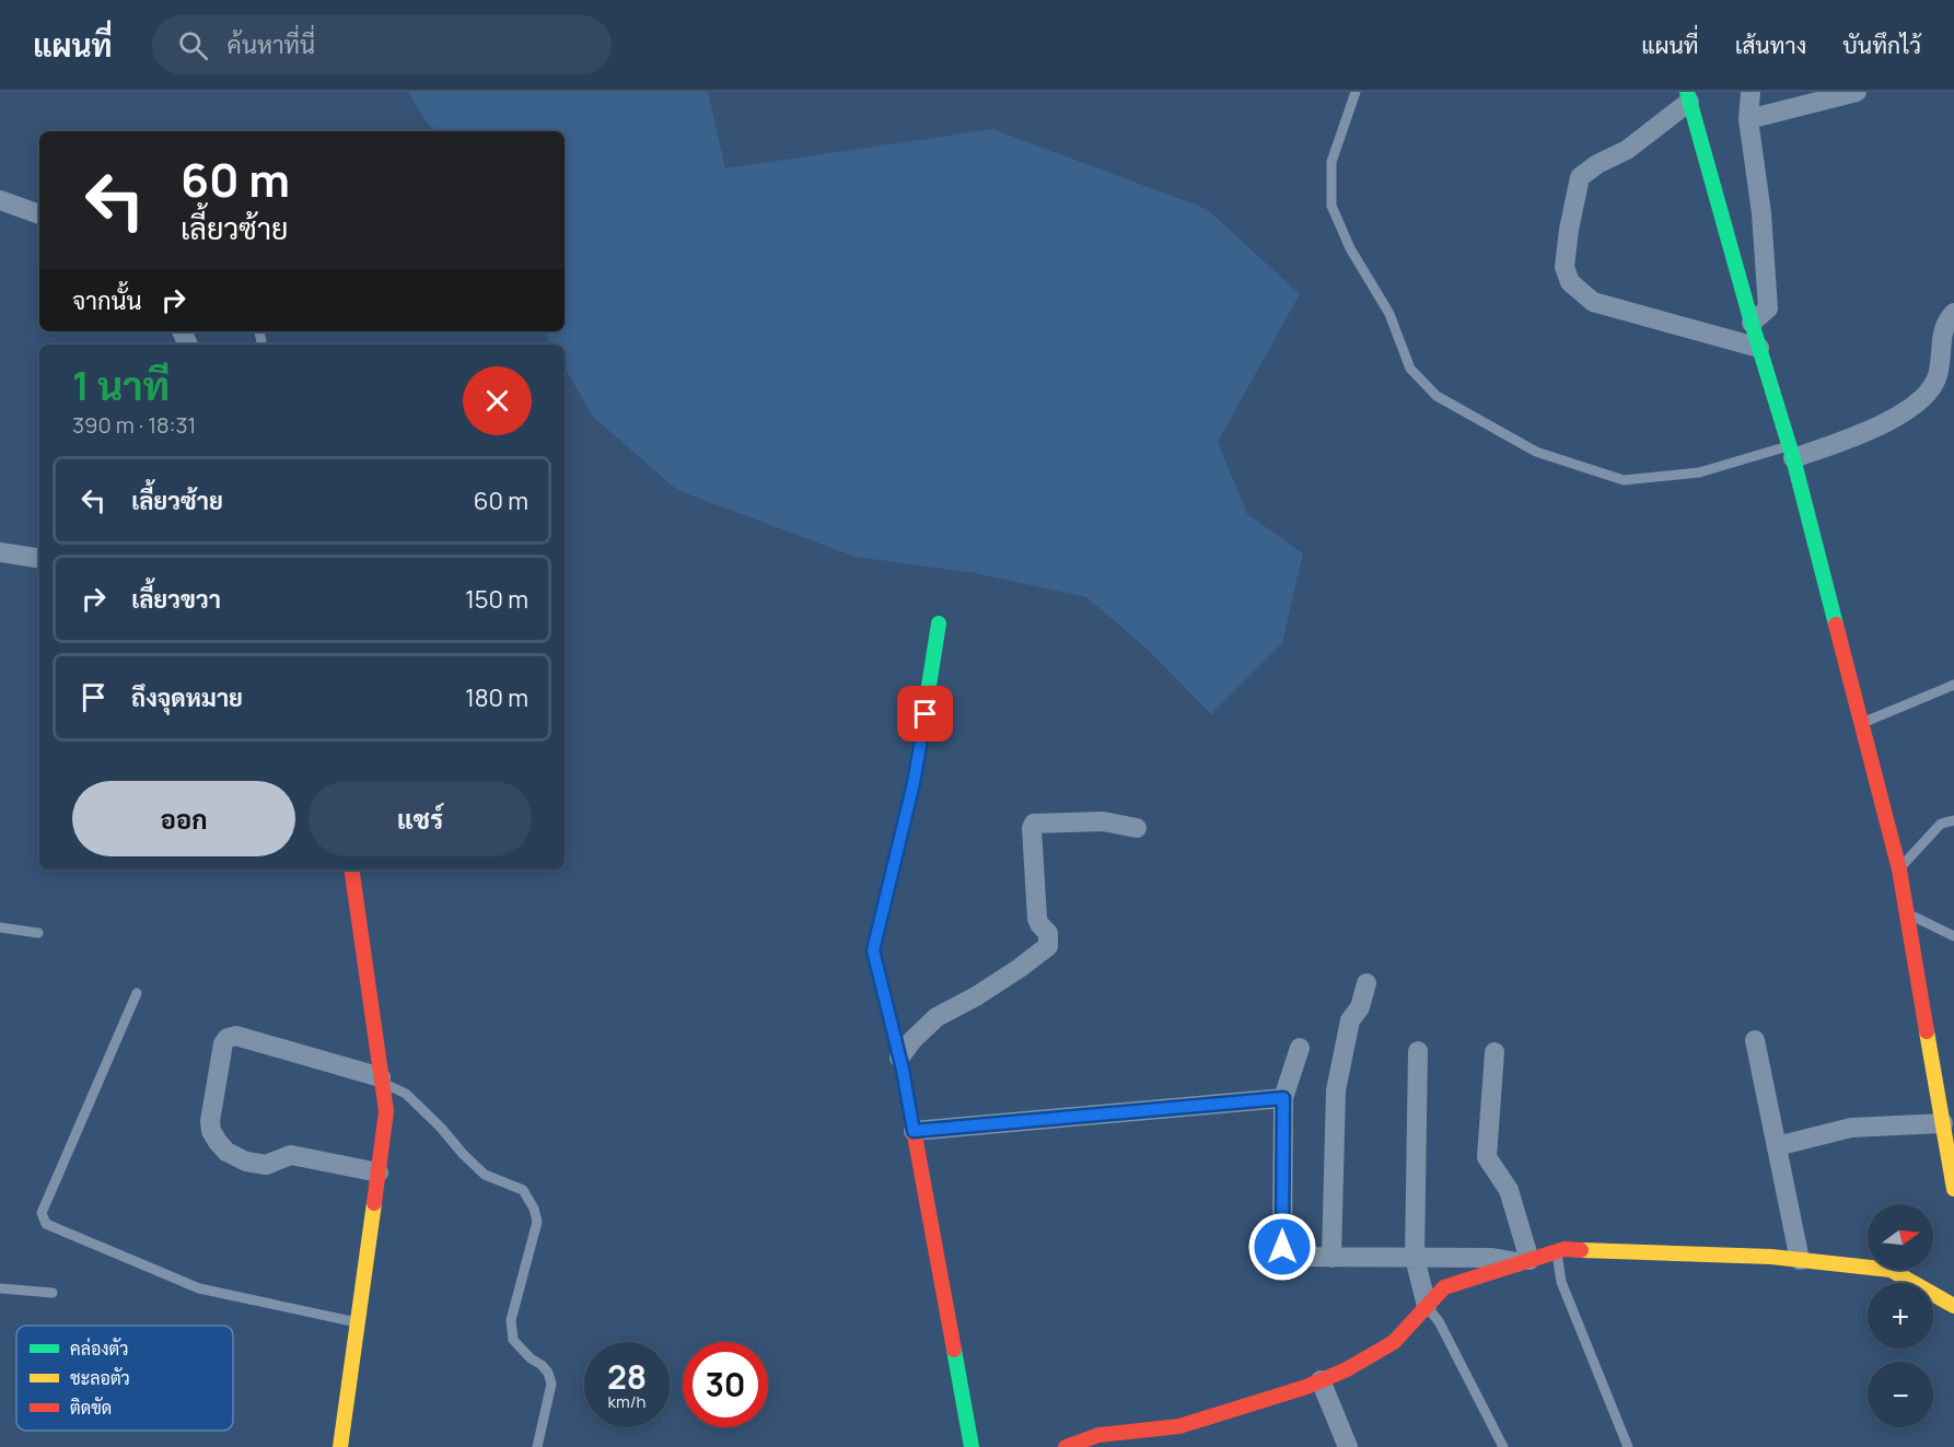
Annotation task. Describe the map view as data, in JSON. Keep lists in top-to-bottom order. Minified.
{"legend":["คล่องตัว","ชะลอตัว","ติดขัด"],"north":"right","page":{"header":"แผนที่","search":"ค้นหาที่นี่","nav":["แผนที่","เส้นทาง","บันทึกไว้"],"turn":["60 m","เลี้ยวซ้าย"],"then":"จากนั้น","heading":["1 นาที","390 m · 18:31"],"list":[{"name":"เลี้ยวซ้าย","value":"60 m"},{"name":"เลี้ยวขวา","value":"150 m"},{"name":"ถึงจุดหมาย","value":"180 m"}],"buttons":["ออก","แชร์"],"map_buttons":["+","−"],"speed":"28 km/h","limit":"30"}}
